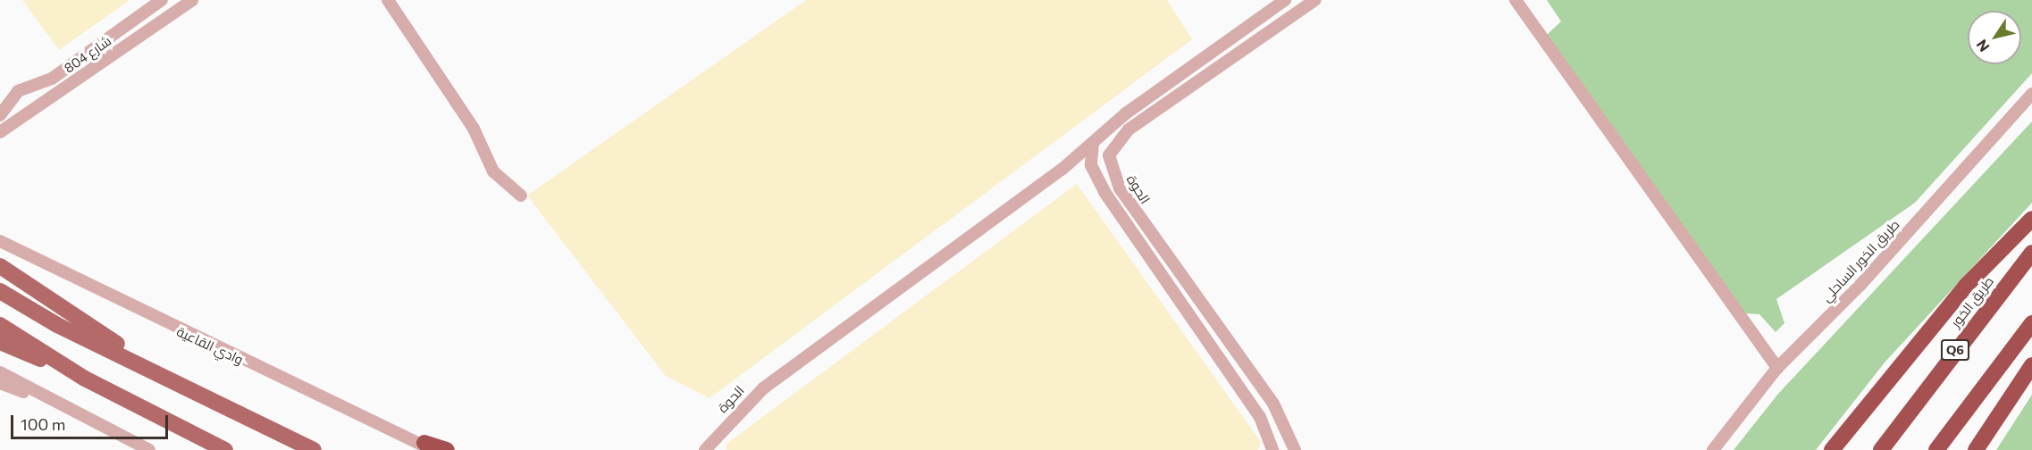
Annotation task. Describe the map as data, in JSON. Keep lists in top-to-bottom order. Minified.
{"streets":{"highway":["طريق الخور","Q6"],"street":["شارع 804","الحوة","طريق الخور الساحلي","وادي القاعية"]},"scale_bar":"100 m","north":"bottom left"}
